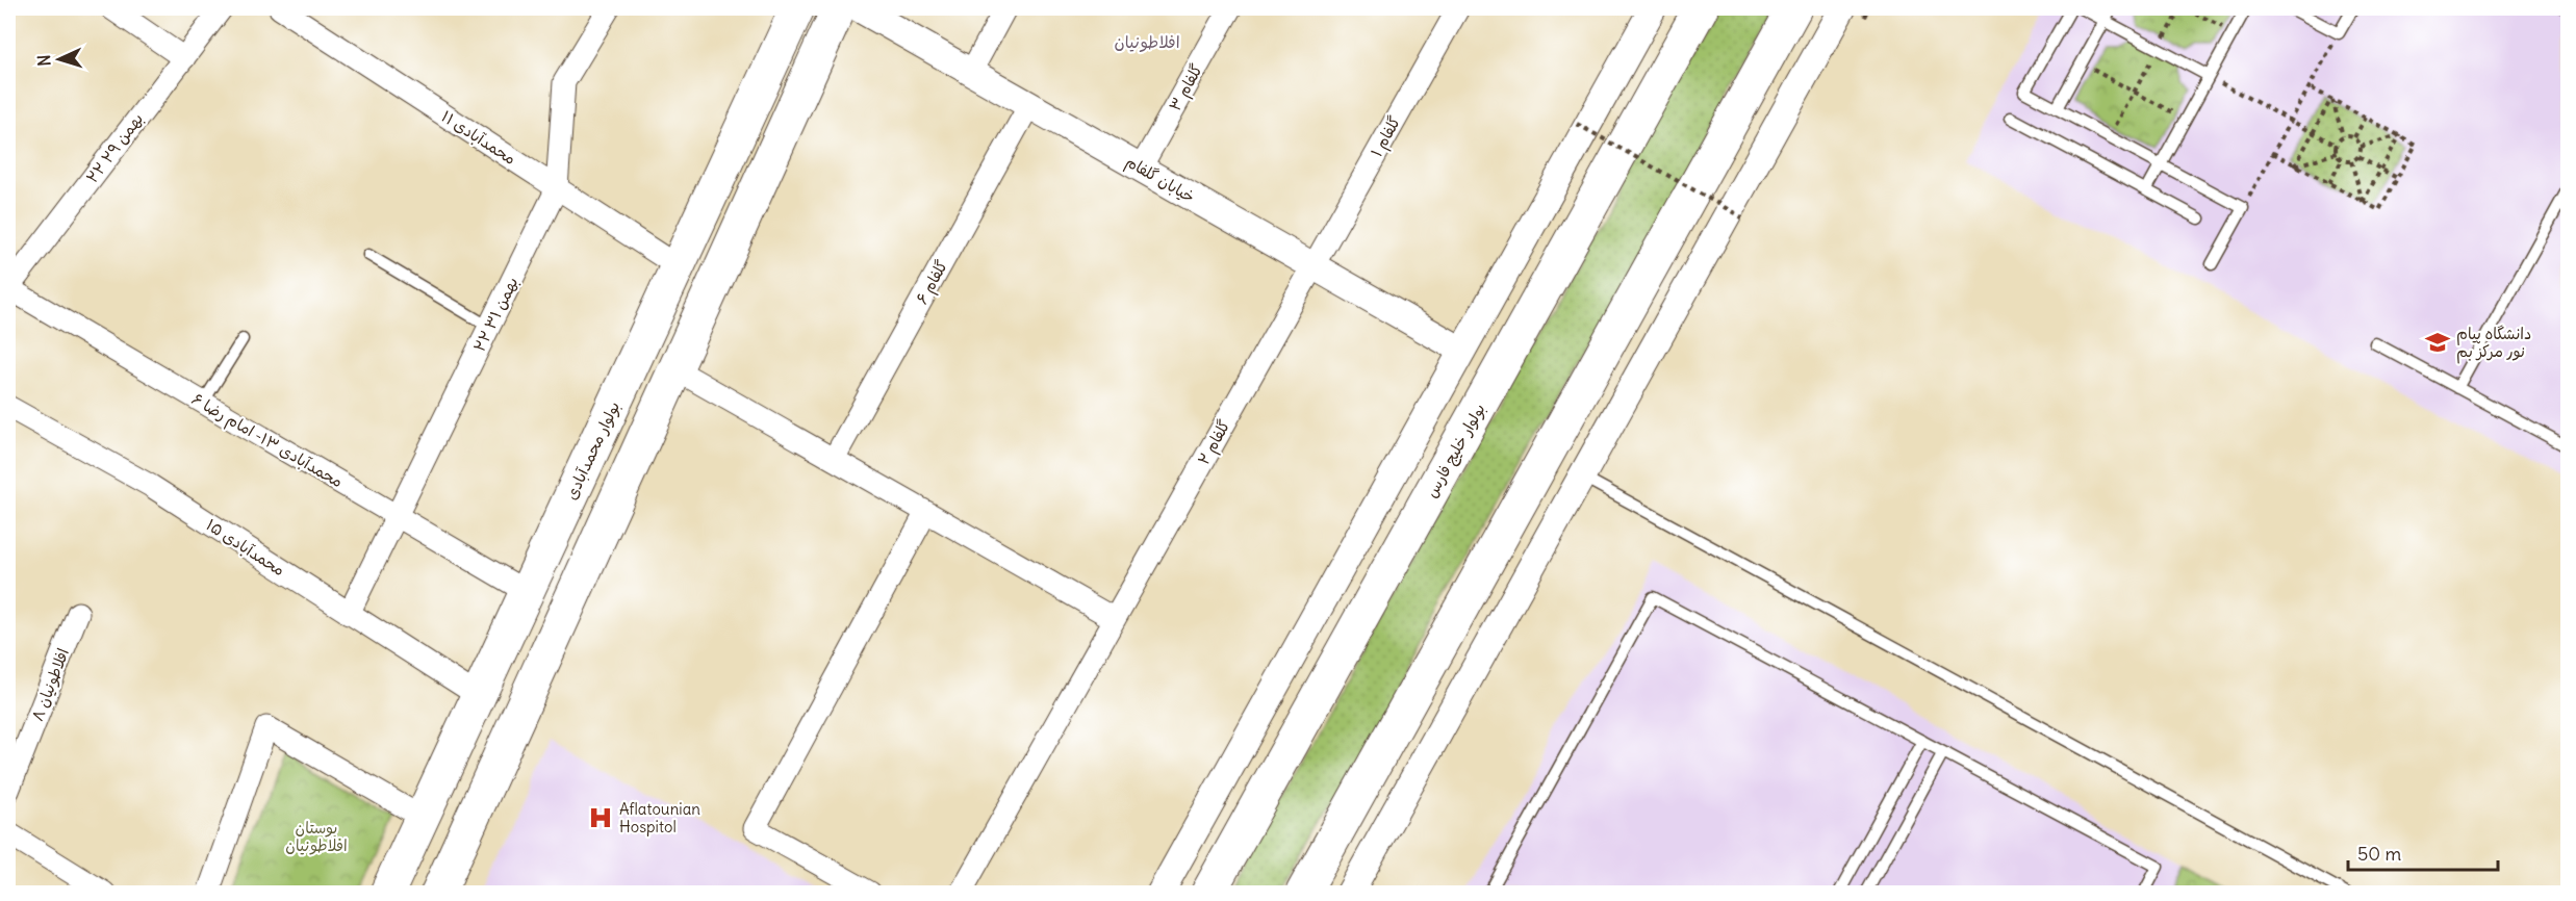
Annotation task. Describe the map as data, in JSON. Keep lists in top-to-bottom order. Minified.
{"streets":{"main road":["بولوار محمدآبادی","بولوار خلیج فارس"],"street":["گلفام ۳","گلفام ۱","محمدآبادی ۱۱","۲۲ بهمن ۲۹","خیابان گلفام","گلفام ۶","۲۲ بهمن ۳۱","محمدآبادی ۱۳- امام رضا ۶","گلفام ۲","محمدآبادی ۱۵","افلاطونیان ۸"]},"crossings":[["گلفام ۳","خیابان گلفام"],["گلفام ۱","خیابان گلفام"],["گلفام ۱","گلفام ۲"],["محمدآبادی ۱۱","۲۲ بهمن ۳۱"],["محمدآبادی ۱۱","بولوار محمدآبادی"],["۲۲ بهمن ۲۹","محمدآبادی ۱۳- امام رضا ۶"],["خیابان گلفام","گلفام ۶"],["خیابان گلفام","گلفام ۲"],["۲۲ بهمن ۳۱","محمدآبادی ۱۳- امام رضا ۶"],["۲۲ بهمن ۳۱","محمدآبادی ۱۵"],["محمدآبادی ۱۳- امام رضا ۶","بولوار محمدآبادی"],["بولوار محمدآبادی","محمدآبادی ۱۵"]],"districts":["افلاطونیان"],"parks":["بوستان افلاطونیان"],"places":{"school or university":["دانشگاه پیام نور مرکز بم"],"hospital":["Aflatounian Hospitol"]},"scale_bar":"50 m","north":"left"}
